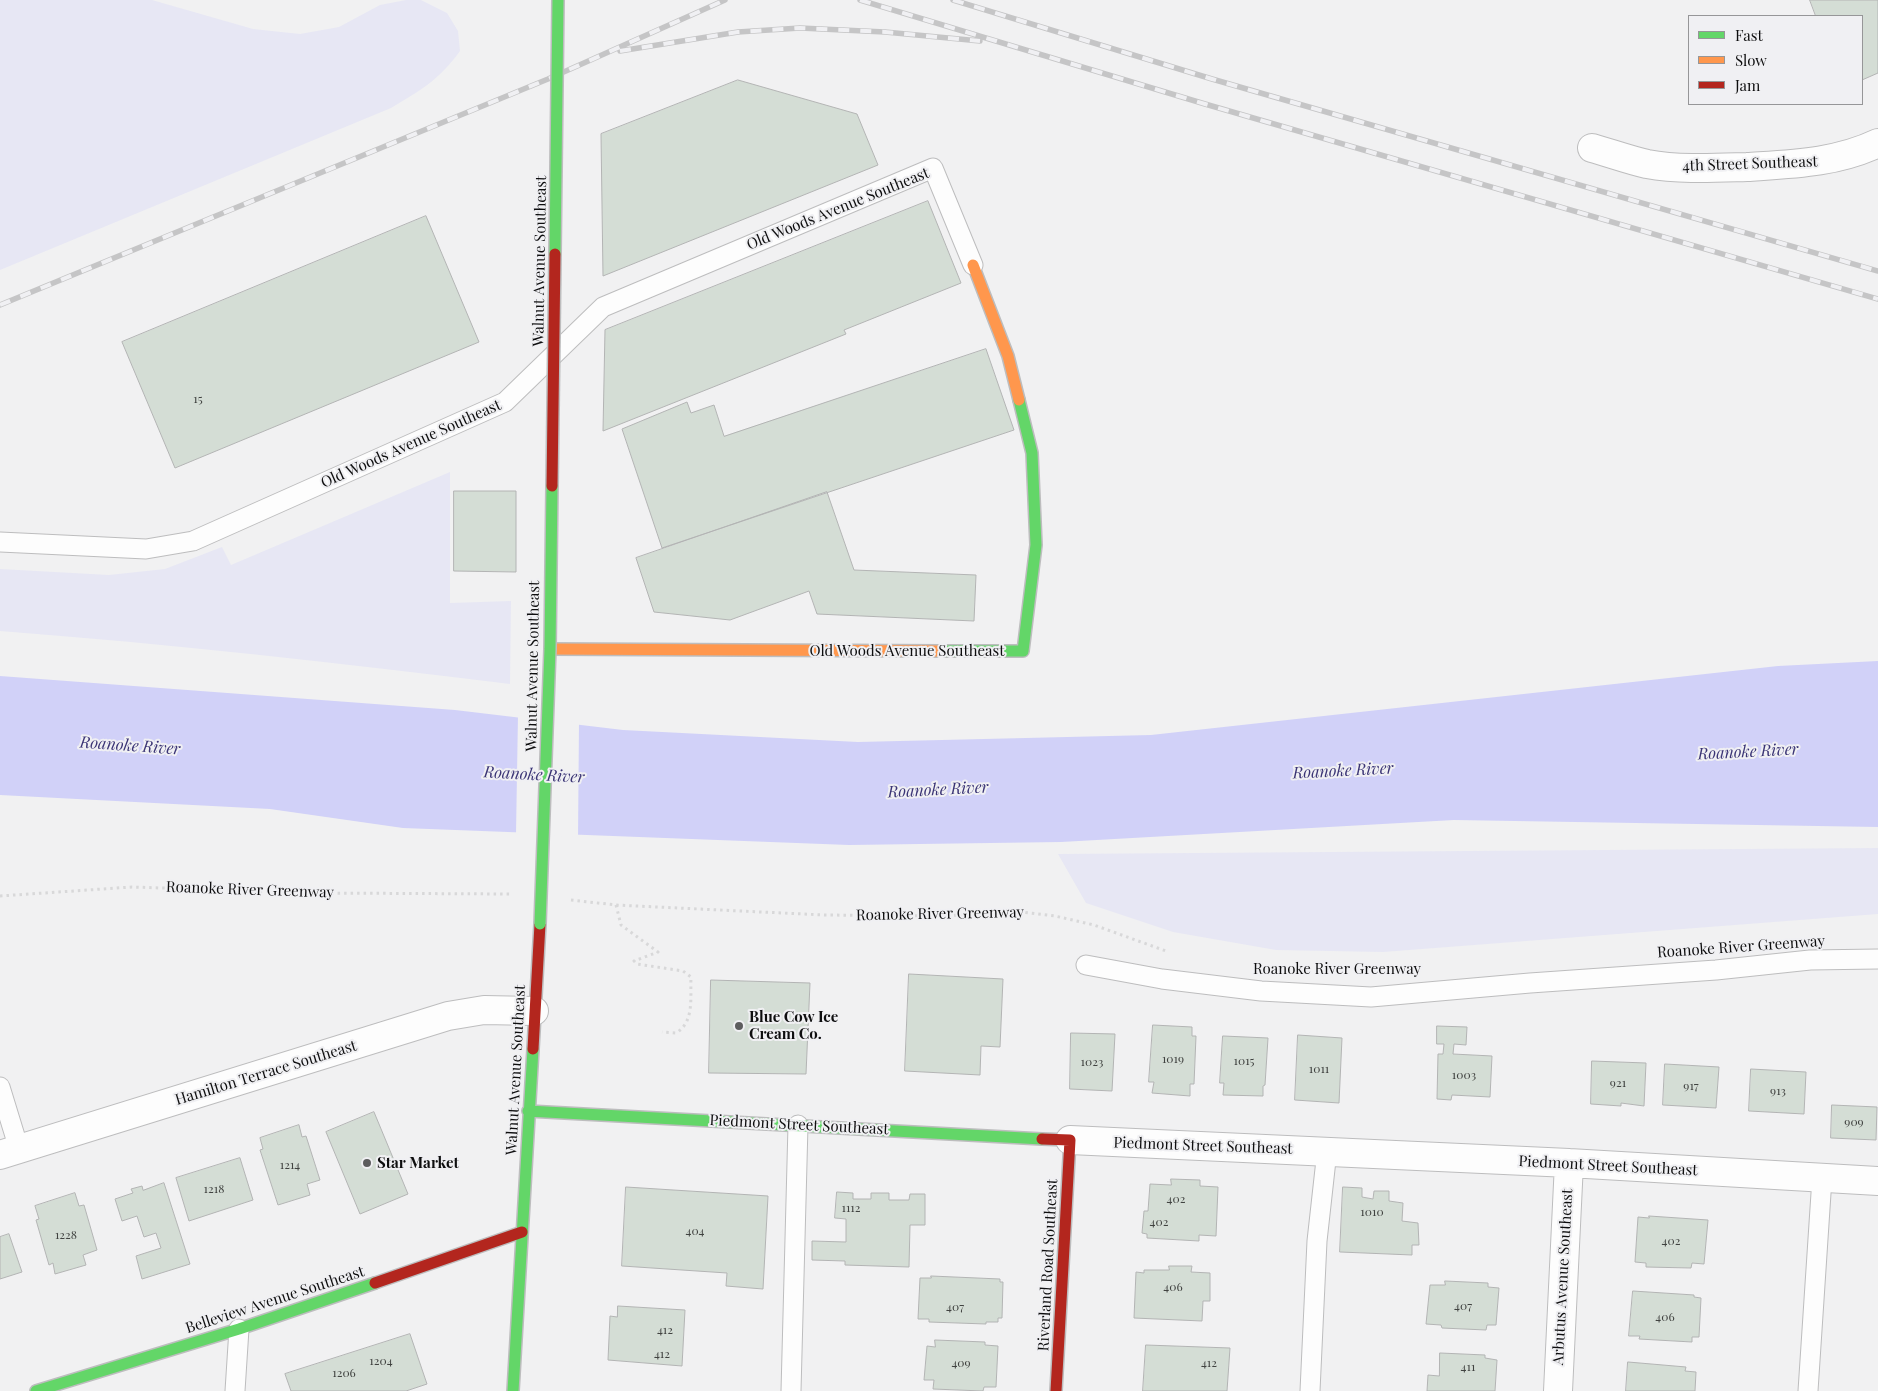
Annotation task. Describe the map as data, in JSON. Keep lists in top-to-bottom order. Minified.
{"streets":{"main road":["Old Woods Avenue Southeast","Walnut Avenue Southeast","Piedmont Street Southeast","Riverland Road Southeast","Belleview Avenue Southeast"],"street":["4th Street Southeast","Hamilton Terrace Southeast","Arbutus Avenue Southeast"],"path":["Roanoke River Greenway"]},"crossings":[["Old Woods Avenue Southeast","Walnut Avenue Southeast"],["Walnut Avenue Southeast","Hamilton Terrace Southeast"],["Walnut Avenue Southeast","Piedmont Street Southeast"],["Walnut Avenue Southeast","Belleview Avenue Southeast"],["Piedmont Street Southeast","Riverland Road Southeast"],["Piedmont Street Southeast","Arbutus Avenue Southeast"]],"water":["Roanoke River"],"places":["Blue Cow Ice Cream Co.","Star Market"],"house_numbers":["15","1019","1015","1023","1011","1003","921","917","913","909","1214","1218","402","1112","1010","402","404","1228","402","406","407","407","406","412","412","1204","409","412","411","1206"],"legend":["Fast","Slow","Jam"]}
